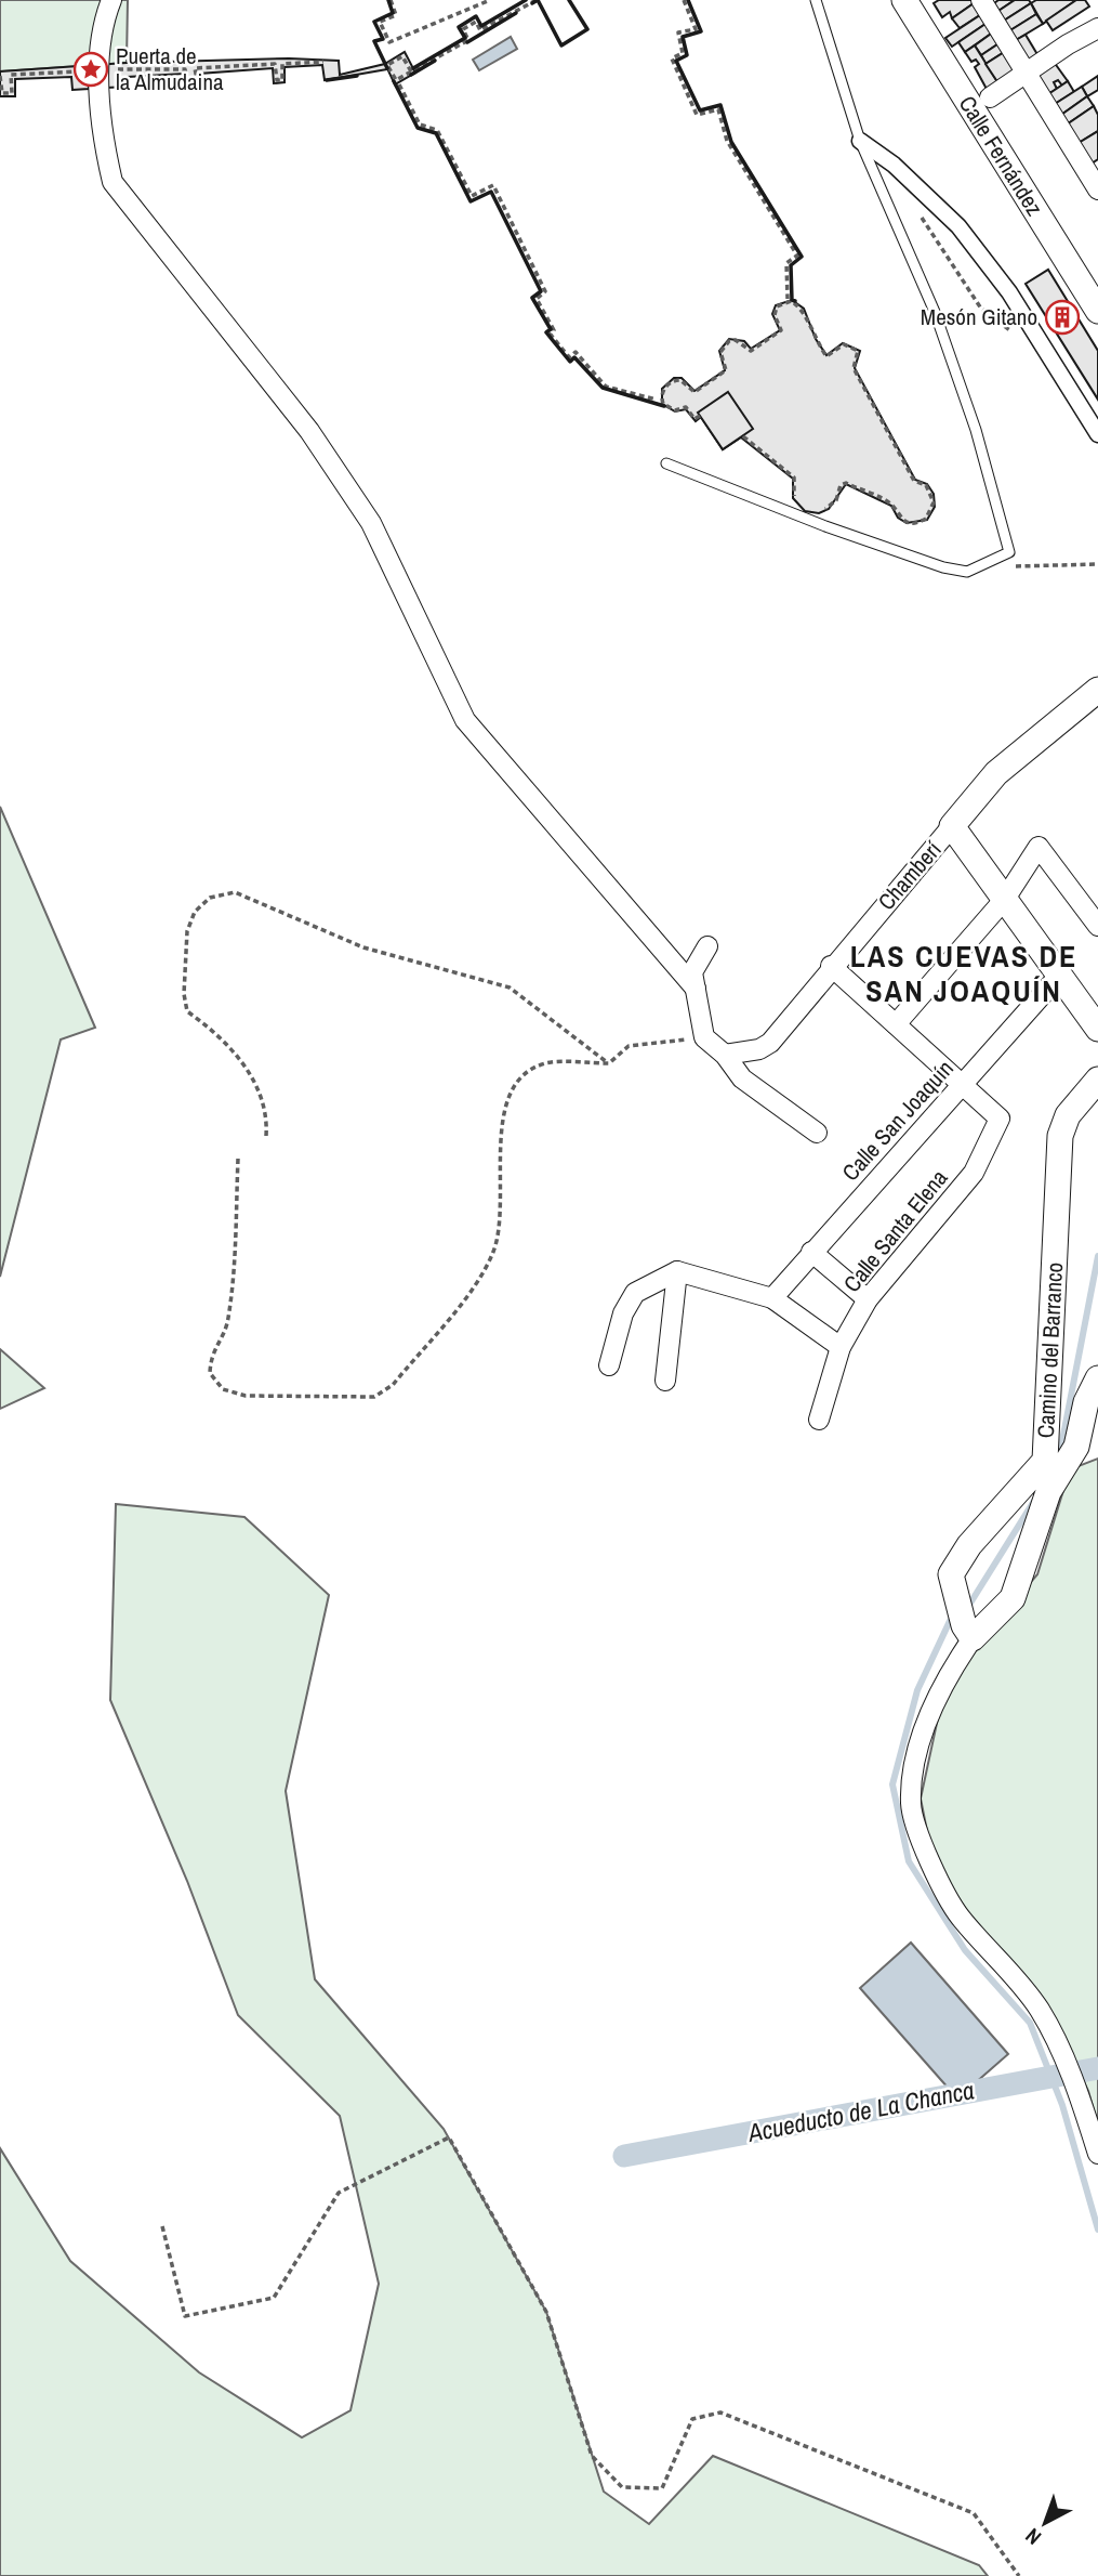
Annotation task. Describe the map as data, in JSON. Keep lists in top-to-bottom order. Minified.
{"streets":{"street":["Calle Fernández","Chamberí","Calle San Joaquín","Calle Santa Elena","Camino del Barranco"]},"crossings":[["Calle San Joaquín","Calle Santa Elena"]],"districts":["LAS CUEVAS DE SAN JOAQUÍN"],"water":["Acueducto de La Chanca"],"places":{"place":["Puerta de la Almudaina"],"building":["Mesón Gitano"]},"north":"bottom left"}
